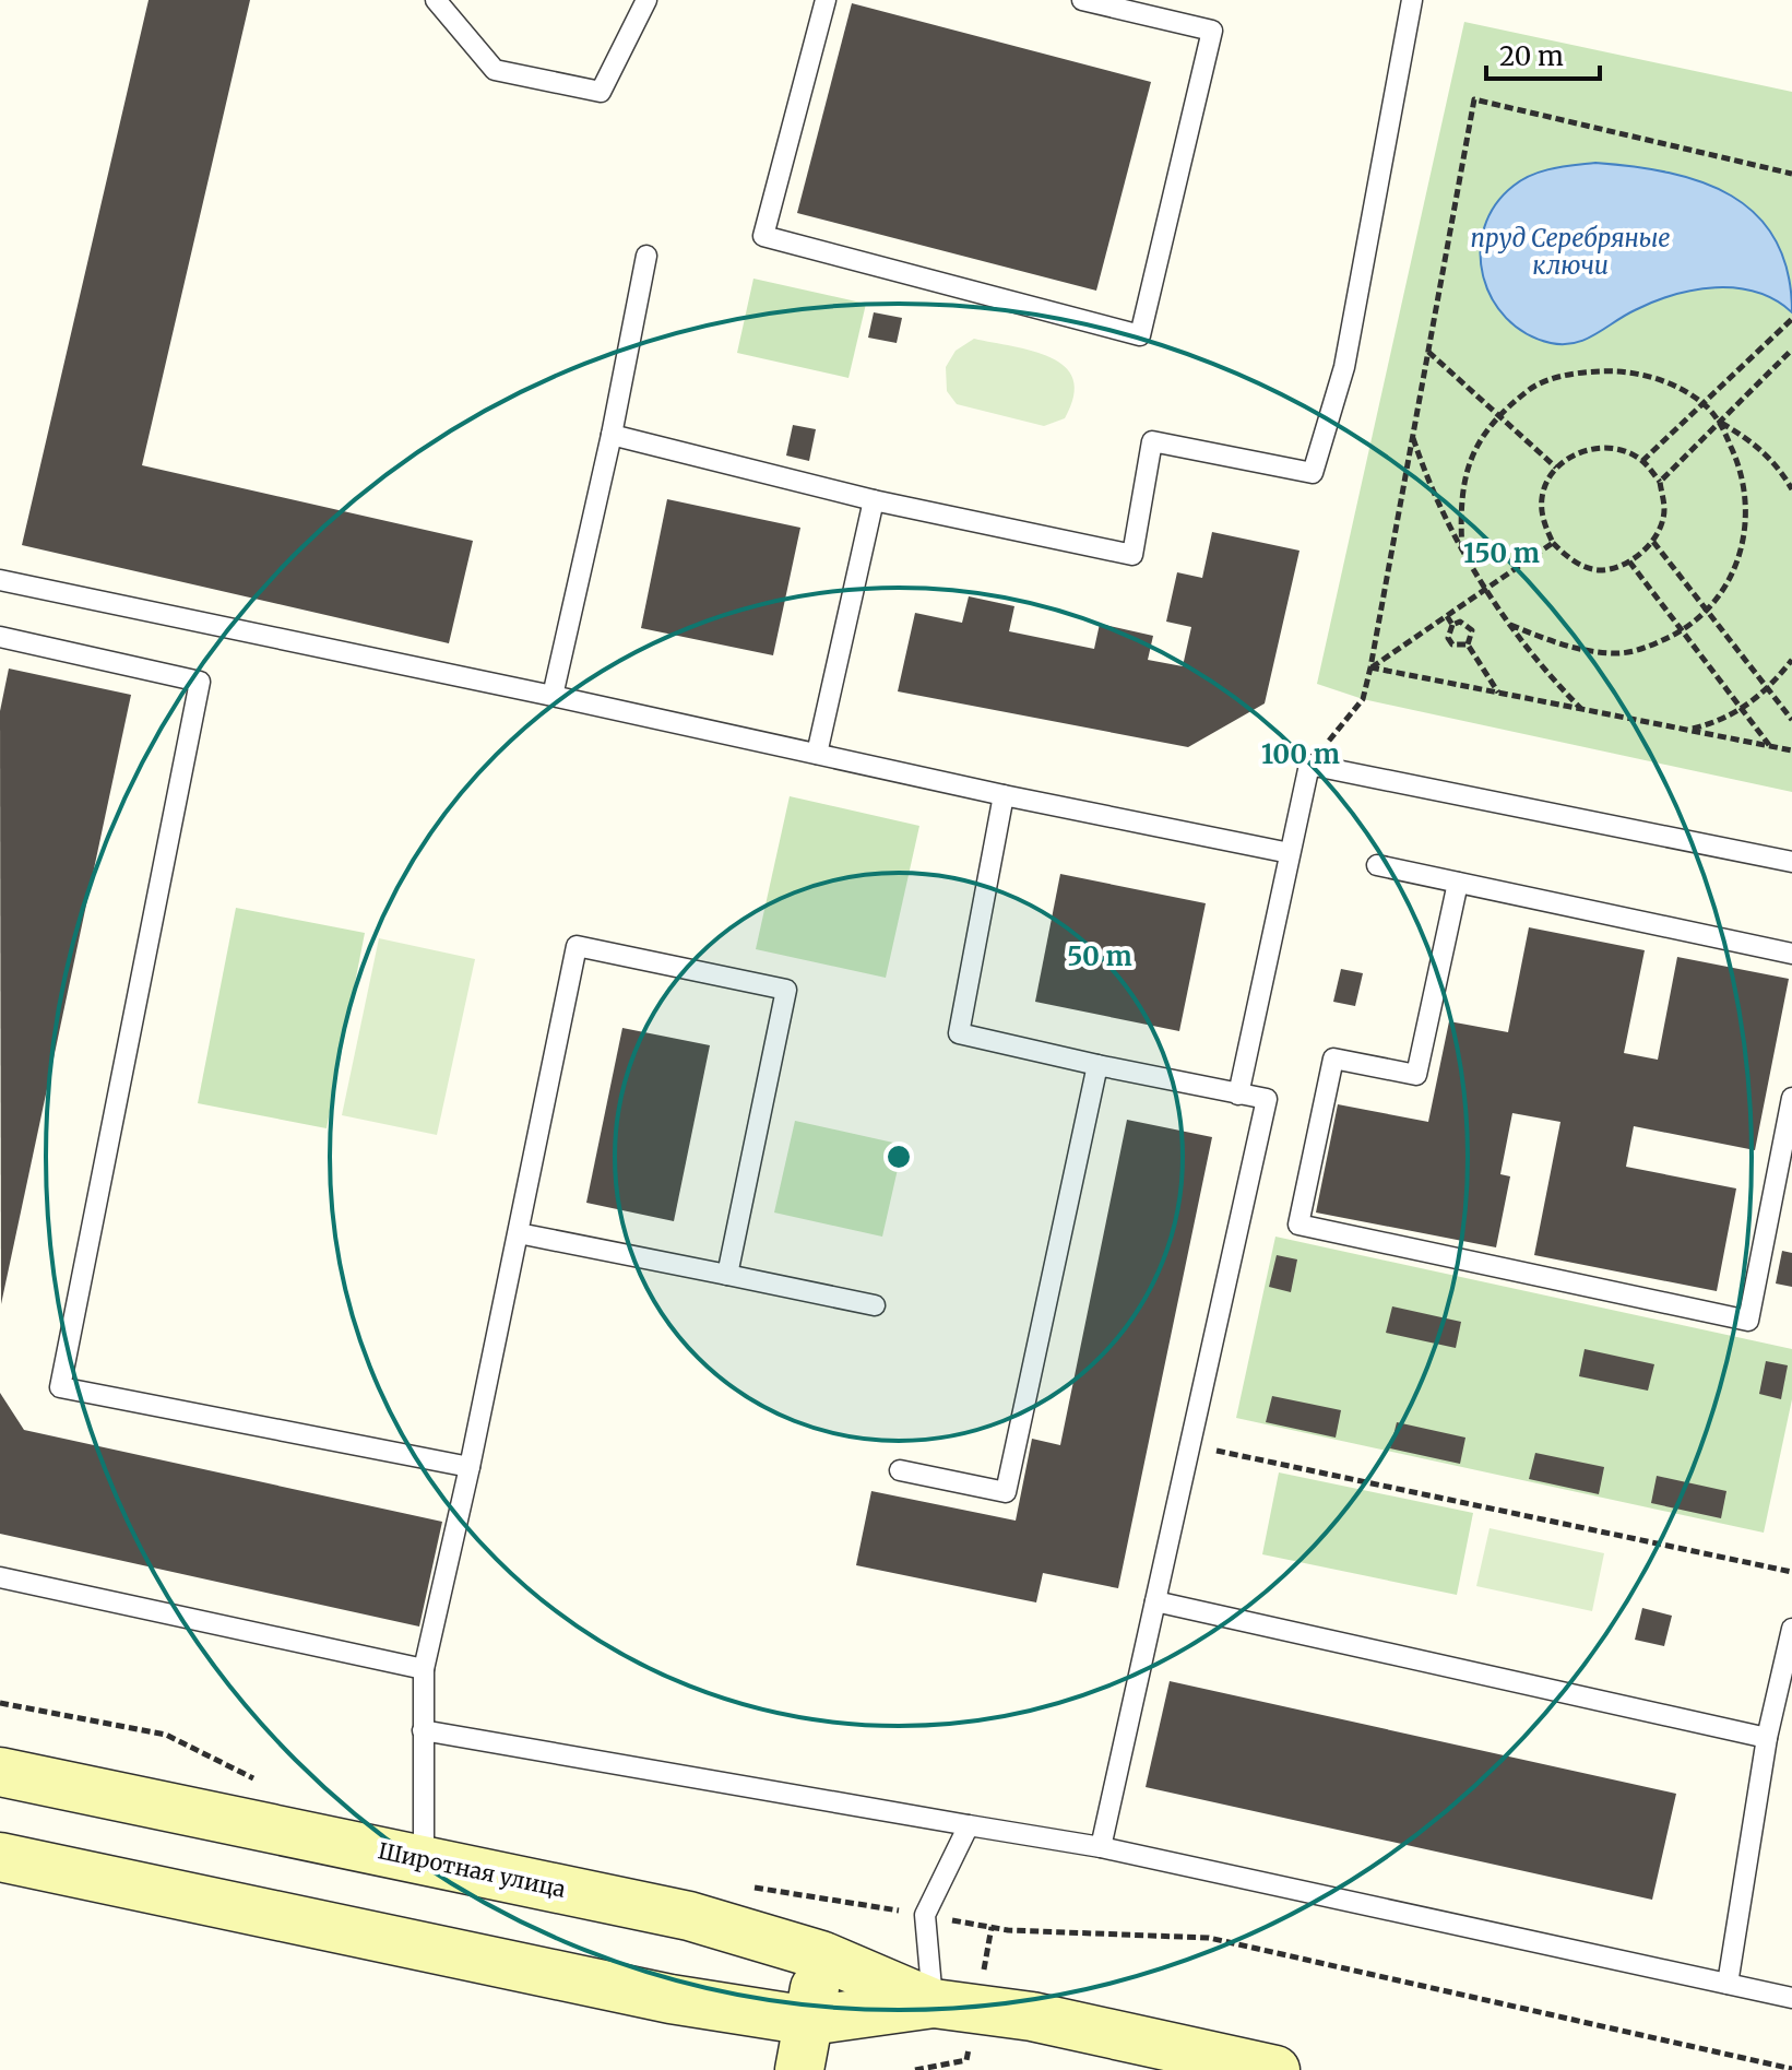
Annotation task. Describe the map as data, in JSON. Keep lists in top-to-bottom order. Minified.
{"streets":{"main road":["Широтная улица"]},"water":["пруд Серебряные ключи"],"scale_bar":"20 m","rings":["150 m","100 m","50 m"]}
